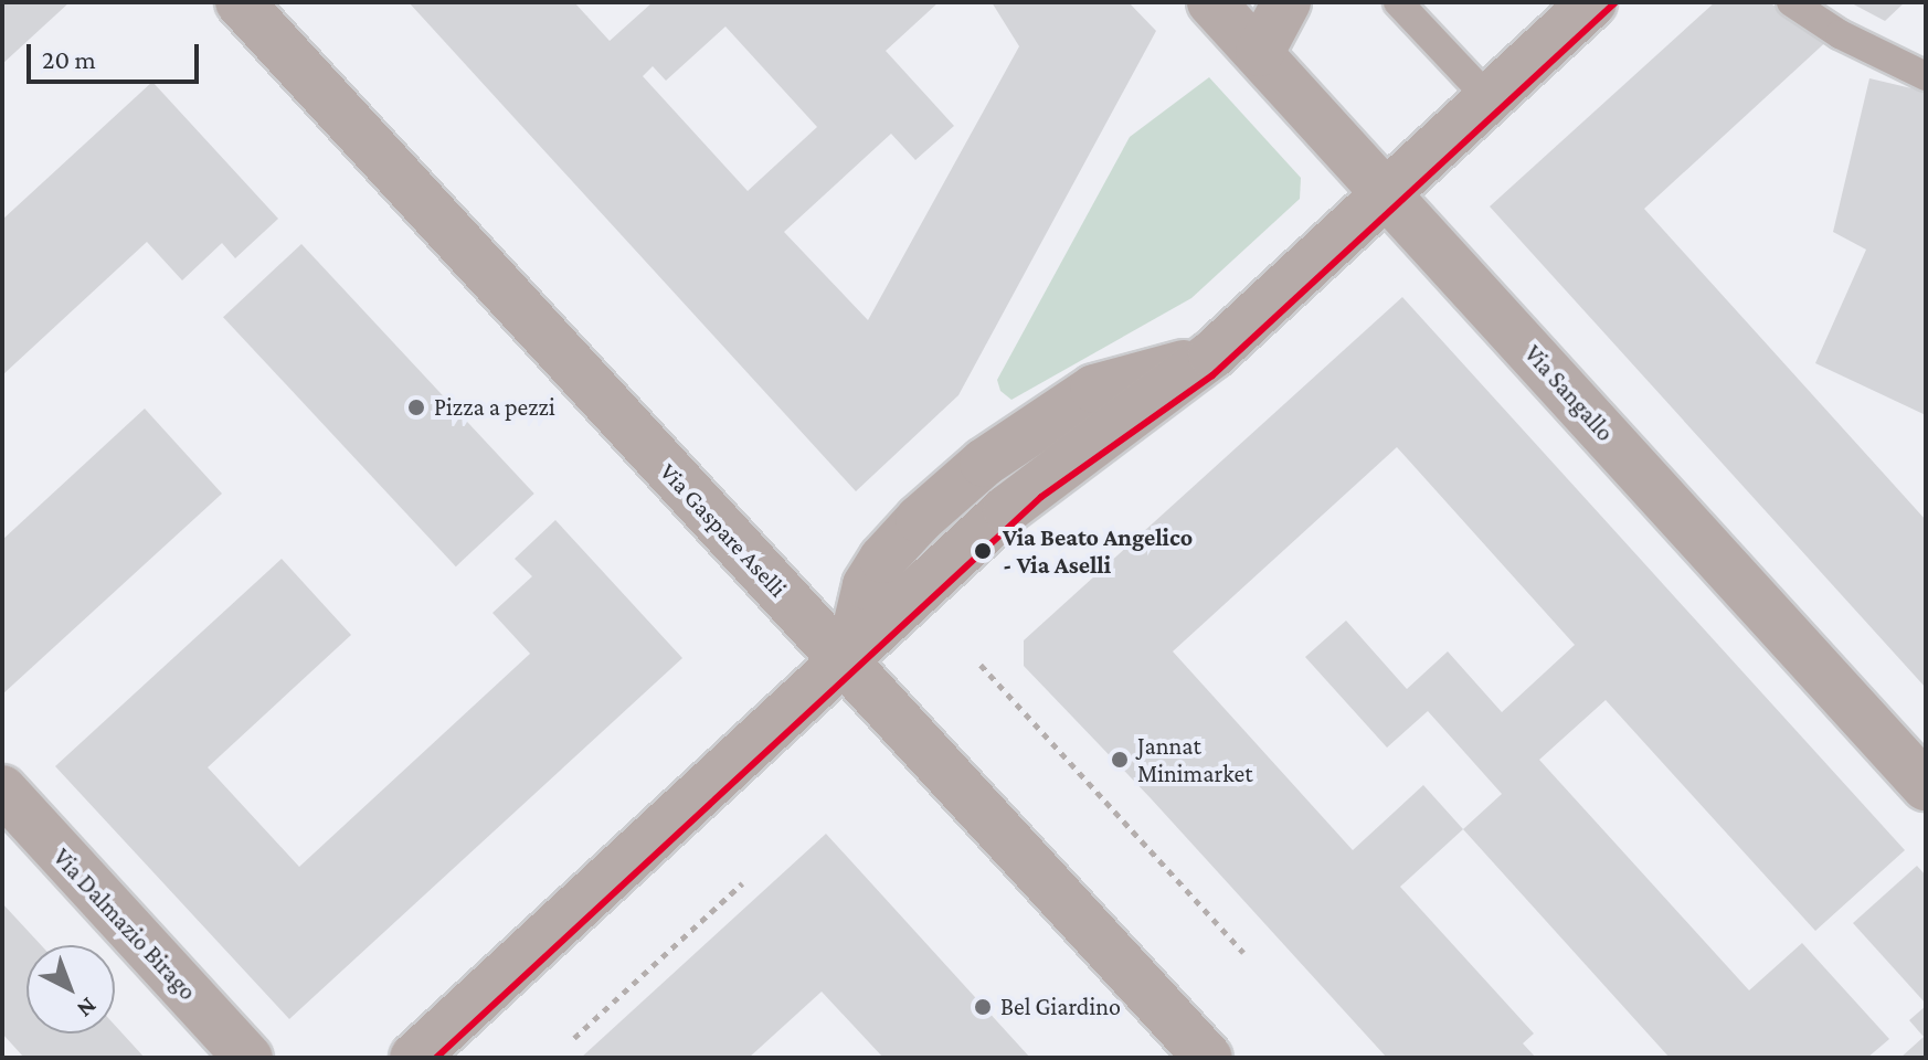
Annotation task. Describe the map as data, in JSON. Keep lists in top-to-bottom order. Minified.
{"streets":{"street":["Via Sangallo","Via Gaspare Aselli","Via Dalmazio Birago"]},"places":["Pizza a pezzi","Via Beato Angelico - Via Aselli","Jannat Minimarket","Bel Giardino"],"scale_bar":"20 m","north":"bottom right"}
